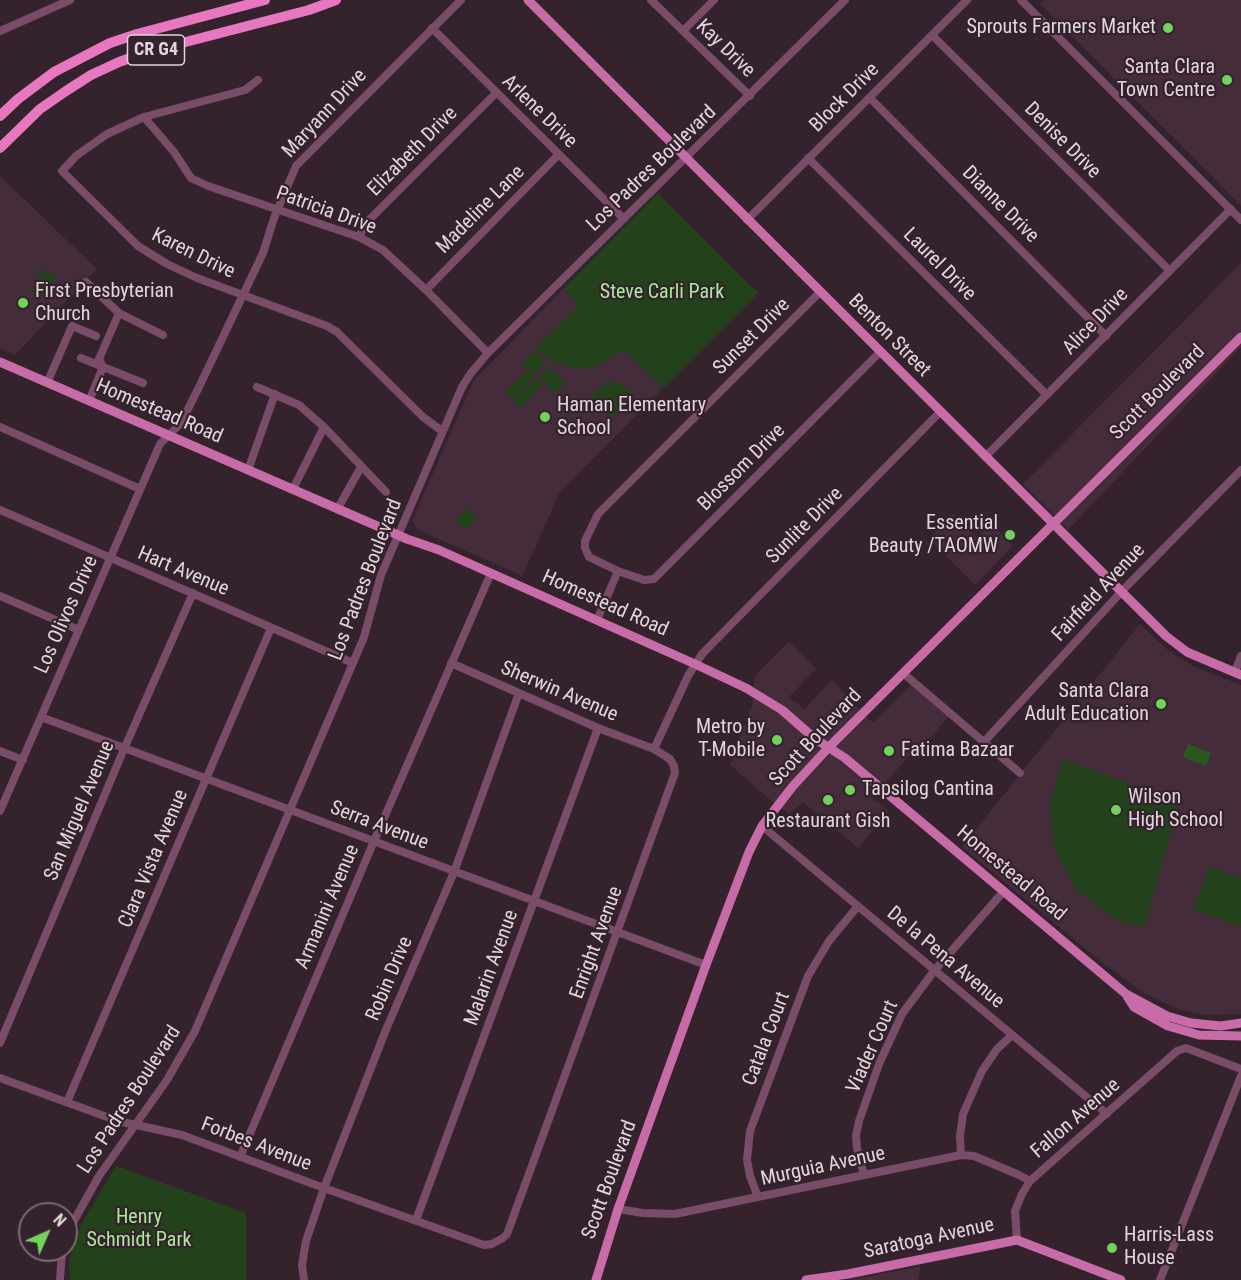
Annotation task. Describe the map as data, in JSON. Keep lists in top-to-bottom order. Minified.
{"streets":{"highway":["CR G4"],"main road":["Benton Street","Scott Boulevard","Homestead Road","Saratoga Avenue"],"street":["Kay Drive","Block Drive","Arlene Drive","Maryann Drive","Denise Drive","Elizabeth Drive","Los Padres Boulevard","Dianne Drive","Madeline Lane","Patricia Drive","Karen Drive","Laurel Drive","Alice Drive","Sunset Drive","Blossom Drive","Sunlite Drive","Hart Avenue","Fairfield Avenue","Los Olivos Drive","Sherwin Avenue","San Miguel Avenue","Serra Avenue","Clara Vista Avenue","Armanini Avenue","Enright Avenue","De la Pena Avenue","Malarin Avenue","Robin Drive","Catala Court","Viader Court","Fallon Avenue","Forbes Avenue","Murguia Avenue"]},"crossings":[["Kay Drive","Los Padres Boulevard"],["Block Drive","Denise Drive"],["Block Drive","Dianne Drive"],["Block Drive","Laurel Drive"],["Block Drive","Benton Street"],["Arlene Drive","Maryann Drive"],["Arlene Drive","Elizabeth Drive"],["Arlene Drive","Los Padres Boulevard"],["Arlene Drive","Madeline Lane"],["Maryann Drive","Patricia Drive"],["Maryann Drive","Karen Drive"],["Maryann Drive","Homestead Road"],["Maryann Drive","Los Olivos Drive"],["Denise Drive","Alice Drive"],["Elizabeth Drive","Patricia Drive"],["Los Padres Boulevard","Patricia Drive"],["Los Padres Boulevard","Karen Drive"],["Los Padres Boulevard","Benton Street"],["Los Padres Boulevard","Homestead Road"],["Los Padres Boulevard","Hart Avenue"],["Los Padres Boulevard","Serra Avenue"],["Los Padres Boulevard","Forbes Avenue"],["Dianne Drive","Alice Drive"],["Madeline Lane","Patricia Drive"],["Patricia Drive","Karen Drive"],["Laurel Drive","Alice Drive"],["Alice Drive","Benton Street"],["Benton Street","Sunset Drive"],["Benton Street","Scott Boulevard"],["Benton Street","Blossom Drive"],["Benton Street","Sunlite Drive"],["Benton Street","Fairfield Avenue"],["Sunset Drive","Blossom Drive"],["Scott Boulevard","Homestead Road"],["Scott Boulevard","Serra Avenue"],["Scott Boulevard","De la Pena Avenue"],["Scott Boulevard","Murguia Avenue"],["Homestead Road","Sunlite Drive"],["Homestead Road","Los Olivos Drive"],["Homestead Road","Armanini Avenue"],["Homestead Road","Viader Court"],["Hart Avenue","Los Olivos Drive"],["Hart Avenue","San Miguel Avenue"],["Hart Avenue","Clara Vista Avenue"],["Los Olivos Drive","Serra Avenue"],["Sherwin Avenue","Armanini Avenue"],["Sherwin Avenue","Enright Avenue"],["Sherwin Avenue","Malarin Avenue"],["Sherwin Avenue","Robin Drive"],["San Miguel Avenue","Serra Avenue"],["Serra Avenue","Clara Vista Avenue"],["Serra Avenue","Armanini Avenue"],["Serra Avenue","Enright Avenue"],["Serra Avenue","Malarin Avenue"],["Serra Avenue","Robin Drive"],["Clara Vista Avenue","Forbes Avenue"],["Armanini Avenue","Forbes Avenue"],["Enright Avenue","Forbes Avenue"],["De la Pena Avenue","Catala Court"],["De la Pena Avenue","Viader Court"],["De la Pena Avenue","Fallon Avenue"],["Malarin Avenue","Forbes Avenue"],["Robin Drive","Forbes Avenue"],["Catala Court","Murguia Avenue"],["Viader Court","Murguia Avenue"],["Fallon Avenue","Murguia Avenue"],["Fallon Avenue","Saratoga Avenue"]],"parks":["Steve Carli Park","Henry Schmidt Park"],"places":["Sprouts Farmers Market","Santa Clara Town Centre","First Presbyterian Church","Haman Elementary School","Essential Beauty /TAOMW","Santa Clara Adult Education","Metro by T-Mobile","Fatima Bazaar","Tapsilog Cantina","Restaurant Gish","Wilson High School","Harris-Lass House"],"north":"top right"}
